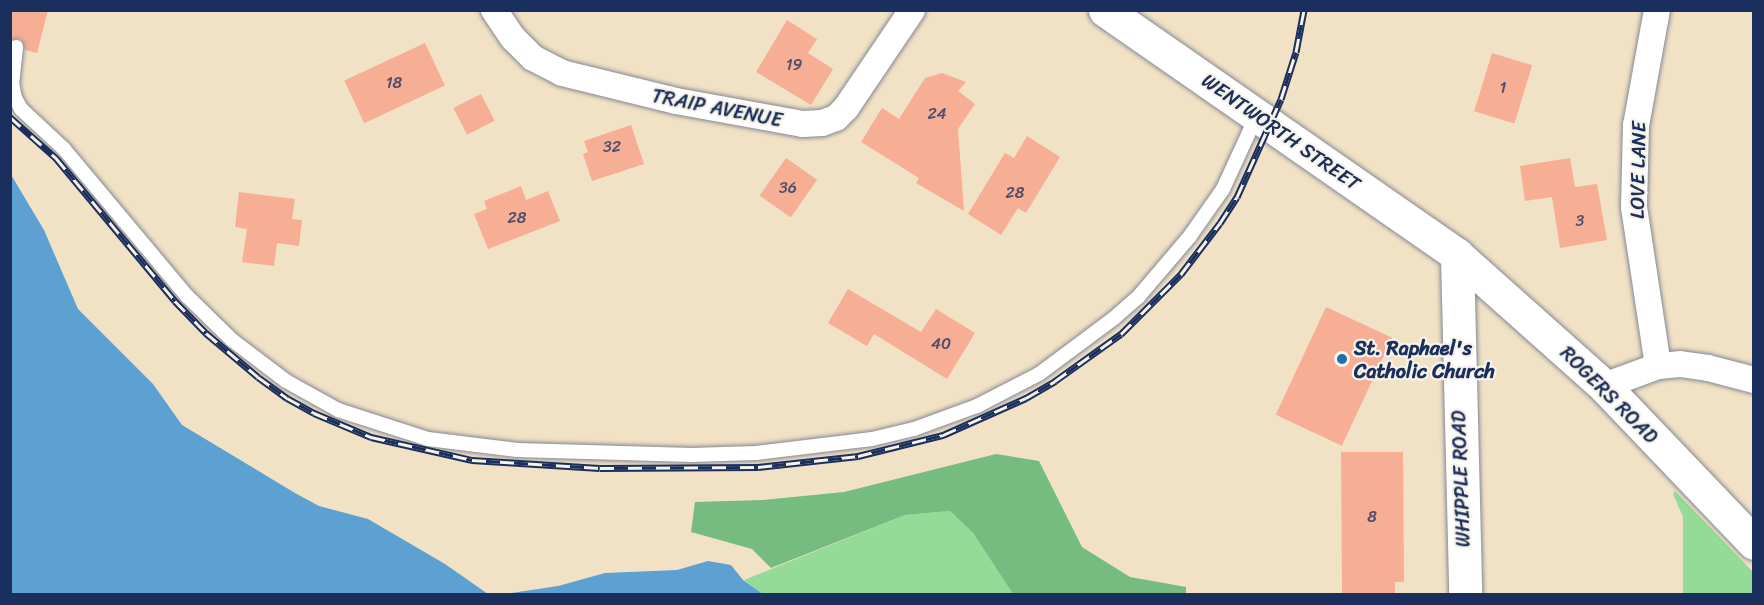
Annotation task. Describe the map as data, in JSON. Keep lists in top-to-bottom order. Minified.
{"streets":{"main road":["WENTWORTH STREET","ROGERS ROAD","WHIPPLE ROAD"],"street":["TRAIP AVENUE","LOVE LANE"]},"crossings":[["WENTWORTH STREET","ROGERS ROAD"],["WENTWORTH STREET","WHIPPLE ROAD"],["ROGERS ROAD","WHIPPLE ROAD"]],"places":["St. Raphael's Catholic Church"],"house_numbers":["19","18","1","24","32","36","28","28","3","40","8"]}
